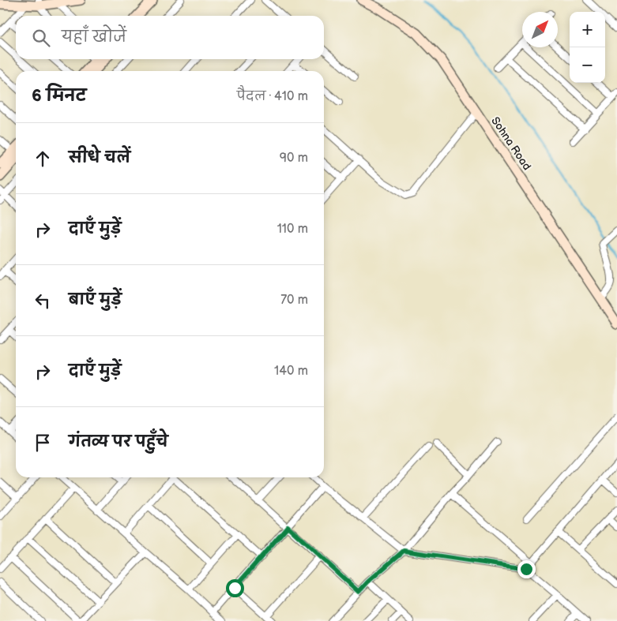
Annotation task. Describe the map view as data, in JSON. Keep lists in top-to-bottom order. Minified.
{"streets":{"main road":["Sohna Road"]},"north":"top right","page":{"map_buttons":["+","−"],"search":"यहाँ खोजें","heading":["6 मिनट","पैदल · 410 m"],"list":[["सीधे चलें","90 m"],["दाएँ मुड़ें","110 m"],["बाएँ मुड़ें","70 m"],["दाएँ मुड़ें","140 m"],"गंतव्य पर पहुँचे"]}}
